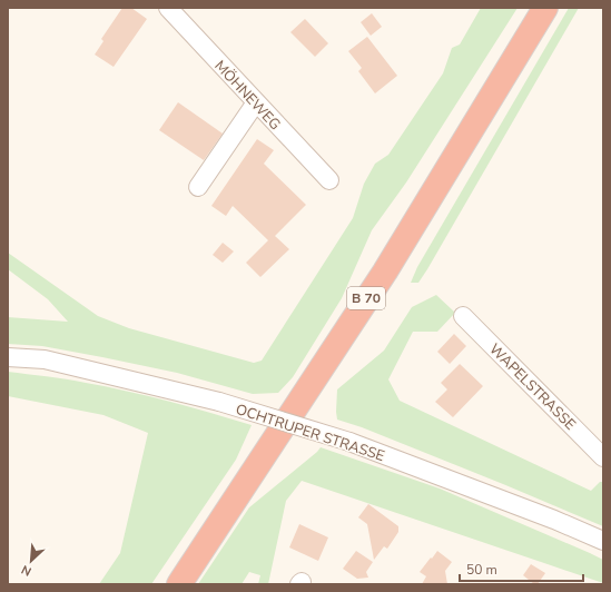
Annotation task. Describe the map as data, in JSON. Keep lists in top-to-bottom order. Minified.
{"streets":{"highway":["B 70"],"street":["MÖHNEWEG","WAPELSTRASSE","OCHTRUPER STRASSE"]},"scale_bar":"50 m","north":"bottom left"}
